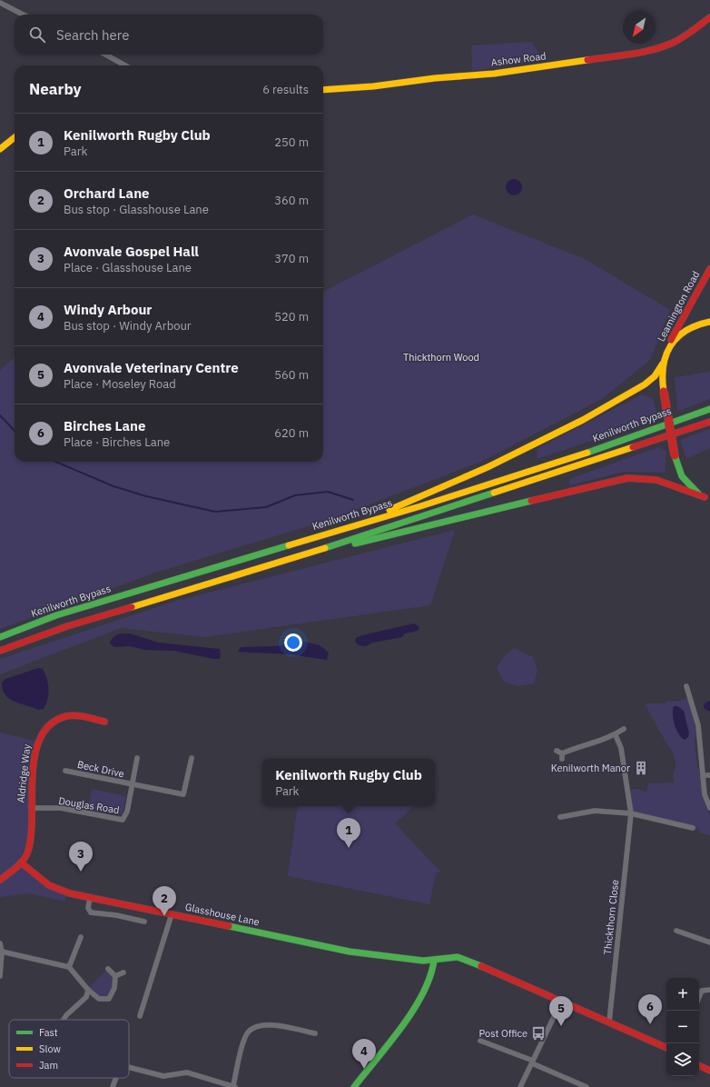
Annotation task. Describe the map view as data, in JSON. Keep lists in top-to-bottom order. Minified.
{"streets":{"main road":["Ashow Road","Leamington Road","Kenilworth Bypass","Aldridge Way","Glasshouse Lane"],"street":["Beck Drive","Douglas Road","Thickthorn Close"]},"crossings":[["Beck Drive","Douglas Road"],["Aldridge Way","Douglas Road"],["Aldridge Way","Glasshouse Lane"],["Glasshouse Lane","Thickthorn Close"]],"parks":["Thickthorn Wood"],"places":{"building":["Kenilworth Manor"],"bus stop":["Post Office"]},"legend":["Fast","Slow","Jam"],"north":"bottom left","page":{"search":"Search here","heading":["Nearby","6 results"],"list":[{"mark":"1","name":"Kenilworth Rugby Club","note":"Park","value":"250 m"},{"mark":"2","name":"Orchard Lane","note":"Bus stop · Glasshouse Lane","value":"360 m"},{"mark":"3","name":"Avonvale Gospel Hall","note":"Place · Glasshouse Lane","value":"370 m"},{"mark":"4","name":"Windy Arbour","note":"Bus stop · Windy Arbour","value":"520 m"},{"mark":"5","name":"Avonvale Veterinary Centre","note":"Place · Moseley Road","value":"560 m"},{"mark":"6","name":"Birches Lane","note":"Place · Birches Lane","value":"620 m"}],"popup":["Kenilworth Rugby Club","Park"],"pins":["1","3","2","6","5","4"],"map_buttons":["+","−"]}}
